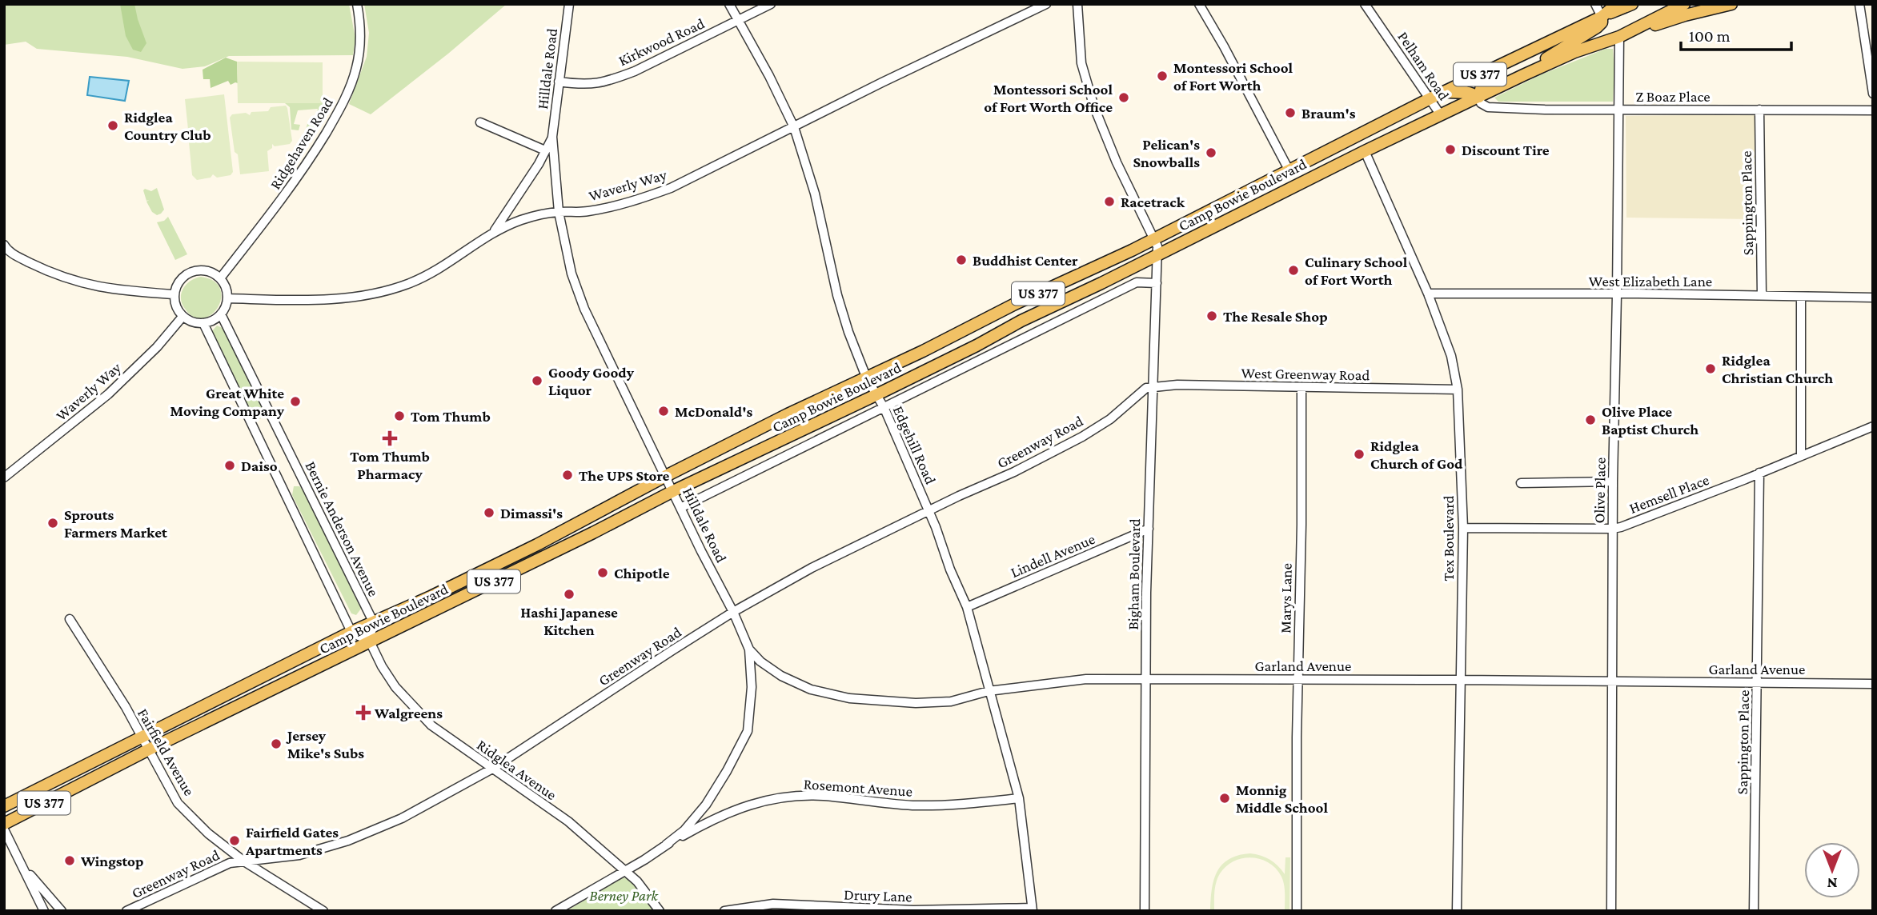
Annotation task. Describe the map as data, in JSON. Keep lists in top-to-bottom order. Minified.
{"streets":{"main road":["US 377","Camp Bowie Boulevard"],"street":["Kirkwood Road","Pelham Road","Hilldale Road","Z Boaz Place","Ridgehaven Road","Waverly Way","Sappington Place","West Elizabeth Lane","West Greenway Road","Greenway Road","Edgehill Road","Olive Place","Hemsell Place","Bernie Anderson Avenue","Tex Boulevard","Lindell Avenue","Bigham Boulevard","Marys Lane","Garland Avenue","Fairfield Avenue","Ridglea Avenue","Rosemont Avenue","Drury Lane"]},"crossings":[["Kirkwood Road","Hilldale Road"],["Kirkwood Road","Edgehill Road"],["Pelham Road","Camp Bowie Boulevard"],["Hilldale Road","Waverly Way"],["Hilldale Road","Camp Bowie Boulevard"],["Hilldale Road","Greenway Road"],["Hilldale Road","Garland Avenue"],["Hilldale Road","Rosemont Avenue"],["Z Boaz Place","Camp Bowie Boulevard"],["Z Boaz Place","Sappington Place"],["Z Boaz Place","Olive Place"],["Ridgehaven Road","Waverly Way"],["Ridgehaven Road","Bernie Anderson Avenue"],["Waverly Way","Edgehill Road"],["Waverly Way","Bernie Anderson Avenue"],["Camp Bowie Boulevard","Edgehill Road"],["Camp Bowie Boulevard","Olive Place"],["Camp Bowie Boulevard","Bernie Anderson Avenue"],["Camp Bowie Boulevard","Tex Boulevard"],["Camp Bowie Boulevard","Bigham Boulevard"],["Camp Bowie Boulevard","Fairfield Avenue"],["Camp Bowie Boulevard","Ridglea Avenue"],["Sappington Place","West Elizabeth Lane"],["Sappington Place","Hemsell Place"],["Sappington Place","Garland Avenue"],["West Elizabeth Lane","Olive Place"],["West Elizabeth Lane","Tex Boulevard"],["West Greenway Road","Greenway Road"],["West Greenway Road","Tex Boulevard"],["West Greenway Road","Bigham Boulevard"],["West Greenway Road","Marys Lane"],["Greenway Road","Edgehill Road"],["Greenway Road","Bigham Boulevard"],["Greenway Road","Fairfield Avenue"],["Greenway Road","Ridglea Avenue"],["Edgehill Road","Lindell Avenue"],["Edgehill Road","Garland Avenue"],["Edgehill Road","Rosemont Avenue"],["Edgehill Road","Drury Lane"],["Olive Place","Hemsell Place"],["Olive Place","Garland Avenue"],["Hemsell Place","Tex Boulevard"],["Tex Boulevard","Garland Avenue"],["Lindell Avenue","Bigham Boulevard"],["Bigham Boulevard","Garland Avenue"],["Marys Lane","Garland Avenue"],["Ridglea Avenue","Rosemont Avenue"]],"parks":["Berney Park"],"places":{"other":["Montessori School of Fort Worth","Montessori School of Fort Worth Office","Braum's","Ridglea Country Club","Discount Tire","Pelican's Snowballs","Racetrack","Buddhist Center","Culinary School of Fort Worth","The Resale Shop","Ridglea Christian Church","Goody Goody Liquor","Great White Moving Company","McDonald's","Tom Thumb","Olive Place Baptist Church","Ridglea Church of God","Daiso","The UPS Store","Dimassi's","Sprouts Farmers Market","Chipotle","Hashi Japanese Kitchen","Jersey Mike's Subs","Monnig Middle School","Fairfield Gates Apartments","Wingstop"],"health":["Tom Thumb Pharmacy","Walgreens"]},"scale_bar":"100 m","north":"bottom"}
